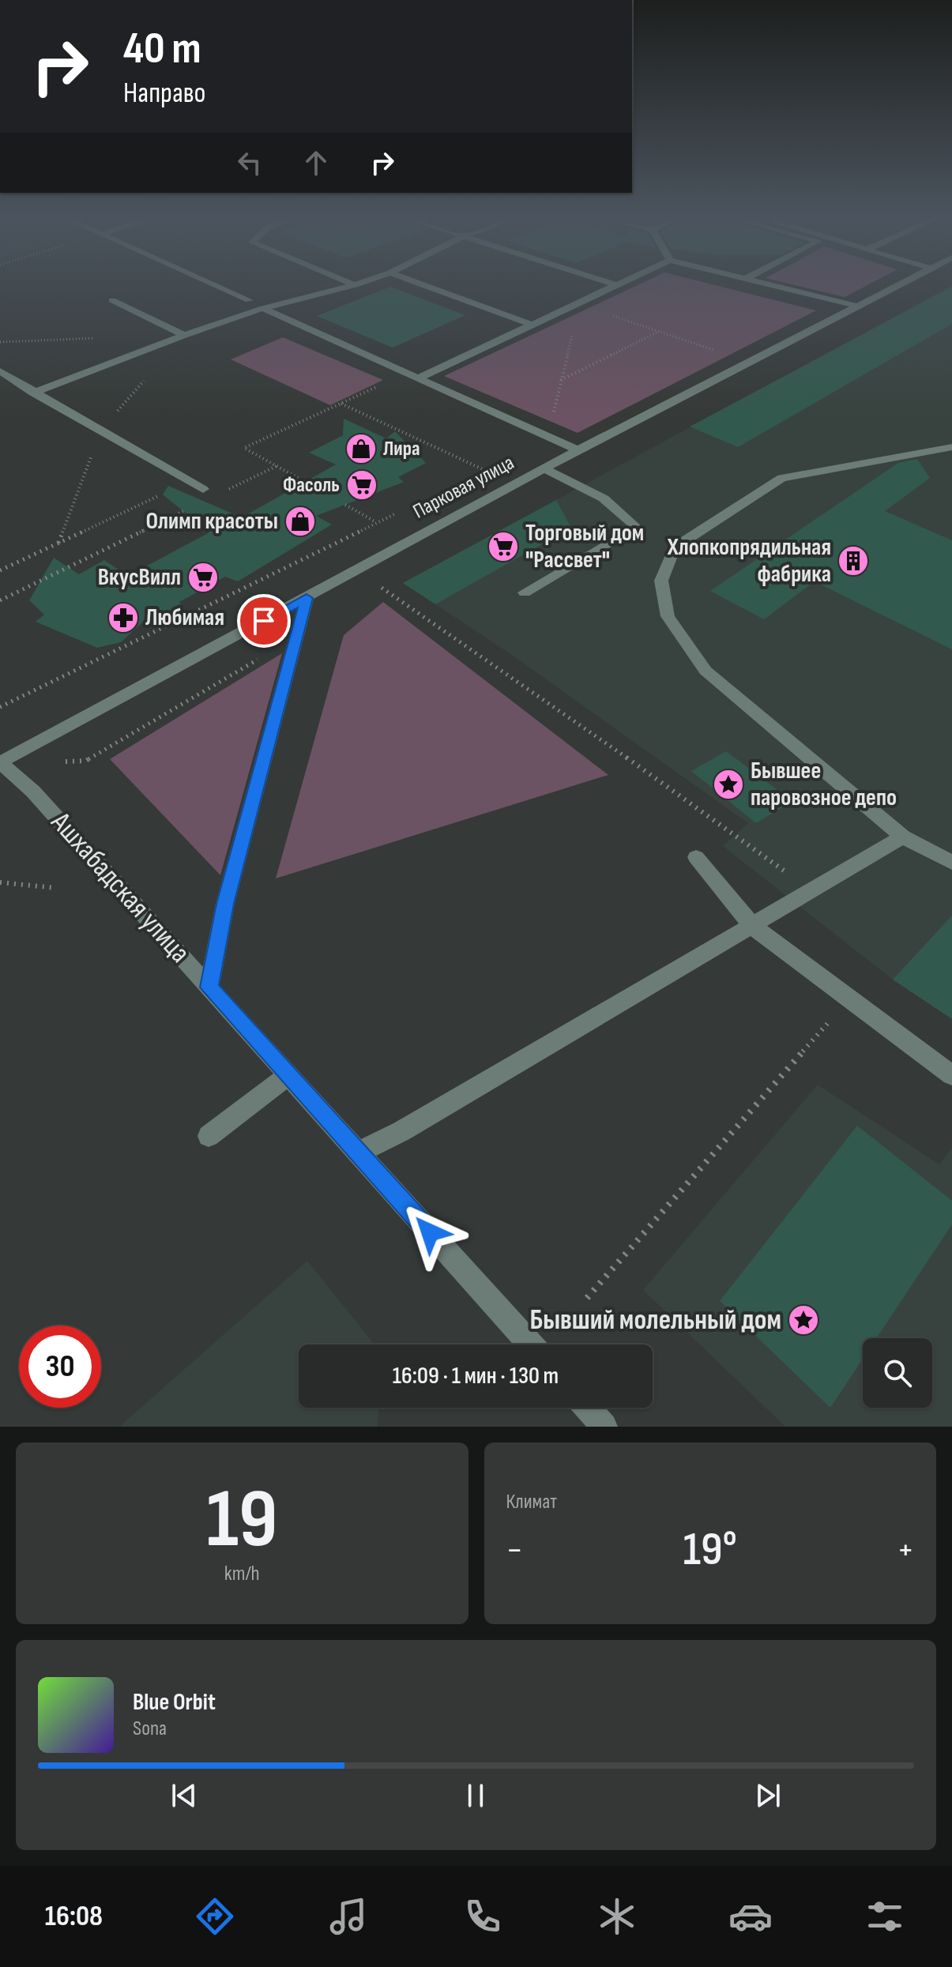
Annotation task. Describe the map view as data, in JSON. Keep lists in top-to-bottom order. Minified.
{"streets":{"street":["Парковая улица","Ашхабадская улица"]},"crossings":[["Парковая улица","Ашхабадская улица"]],"places":{"shop":["Лира","Олимп красоты"],"supermarket":["Фасоль","Торговый дом \"Рассвет\"","ВкусВилл"],"building":["Хлопкопрядильная фабрика"],"pharmacy":["Любимая"],"place":["Бывшее паровозное депо","Бывший молельный дом"]},"page":{"turn":["40 m","Направо"],"limit":"30","trip":"16:09 · 1 мин · 130 m","tile":[["19","km/h"],"Климат"],"heat":["−","19°","+"],"song":["Blue Orbit","Sona"],"tabs":"16:08"}}
